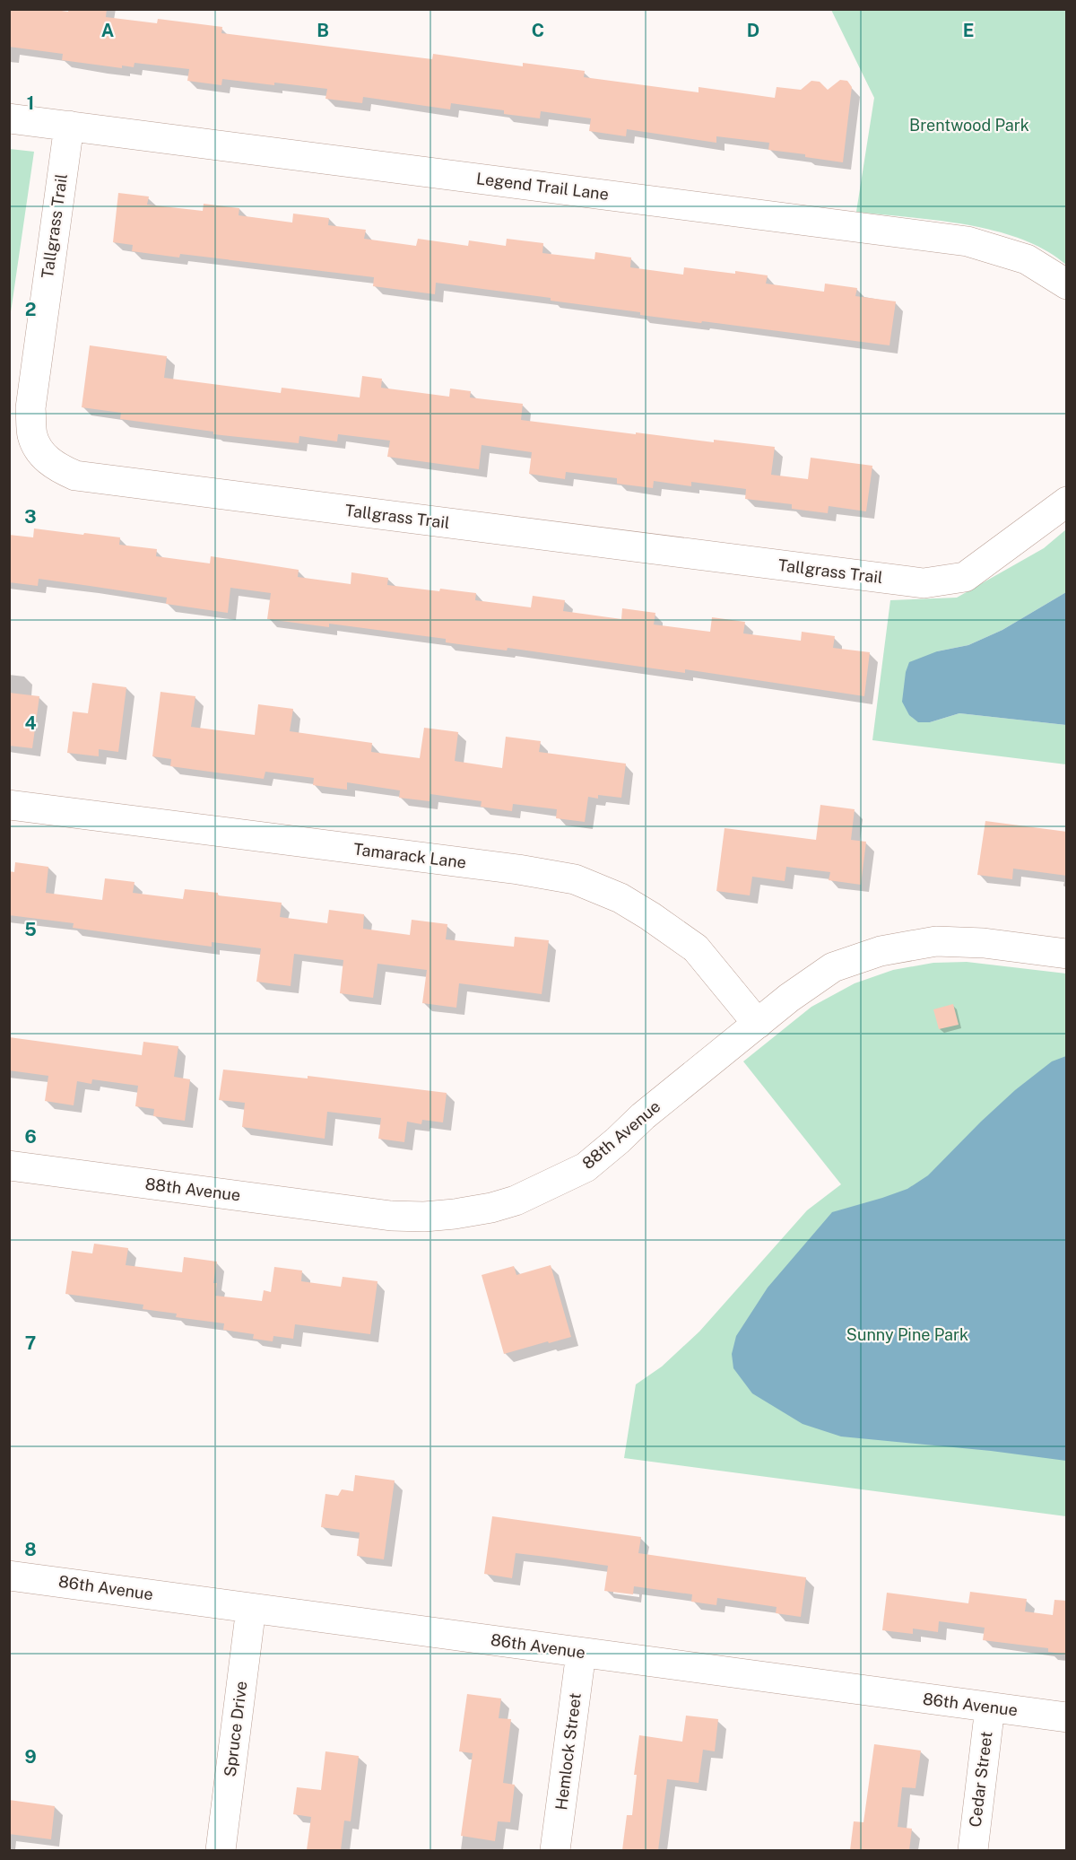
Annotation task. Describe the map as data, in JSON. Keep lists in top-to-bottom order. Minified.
{"streets":{"street":["Legend Trail Lane","Tallgrass Trail","Tamarack Lane","88th Avenue","86th Avenue","Spruce Drive","Hemlock Street","Cedar Street"]},"crossings":[["Legend Trail Lane","Tallgrass Trail"],["Tamarack Lane","88th Avenue"],["86th Avenue","Spruce Drive"],["86th Avenue","Hemlock Street"],["86th Avenue","Cedar Street"]],"parks":["Brentwood Park","Sunny Pine Park"],"grid":{"columns":["A","B","C","D","E"],"rows":["1","2","3","4","5","6","7","8","9"]}}
